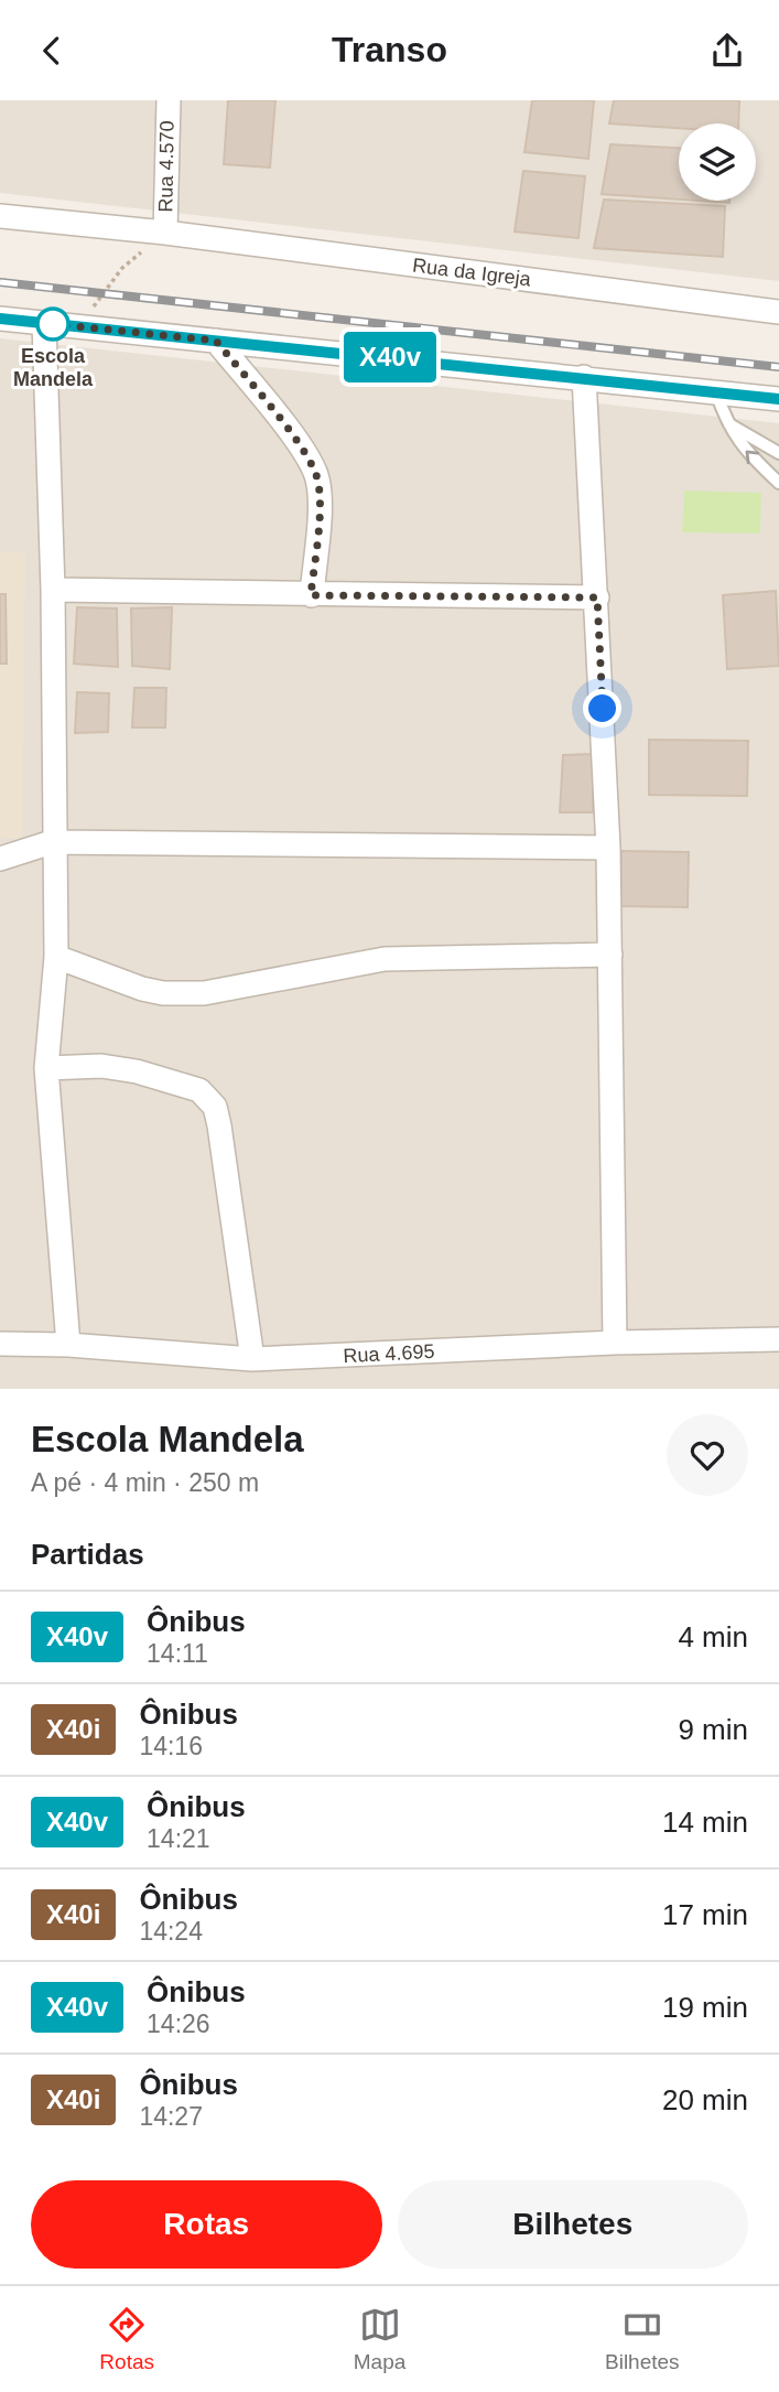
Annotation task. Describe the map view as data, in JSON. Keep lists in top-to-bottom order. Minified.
{"streets":{"street":["Rua 4.570","Rua da Igreja","Rua 4.695"]},"crossings":[["Rua 4.570","Rua da Igreja"]],"places":["Escola Mandela"],"lines":["bus line X40v"],"page":{"header":"Transo","on_map":"X40v","heading":[["Escola Mandela","A pé · 4 min · 250 m"],"Partidas"],"list":[{"mark":"X40v","name":"Ônibus","note":"14:11","value":"4 min"},{"mark":"X40i","name":"Ônibus","note":"14:16","value":"9 min"},{"mark":"X40v","name":"Ônibus","note":"14:21","value":"14 min"},{"mark":"X40i","name":"Ônibus","note":"14:24","value":"17 min"},{"mark":"X40v","name":"Ônibus","note":"14:26","value":"19 min"},{"mark":"X40i","name":"Ônibus","note":"14:27","value":"20 min"}],"buttons":["Rotas","Bilhetes"],"tabs":["Rotas","Mapa","Bilhetes"]}}
